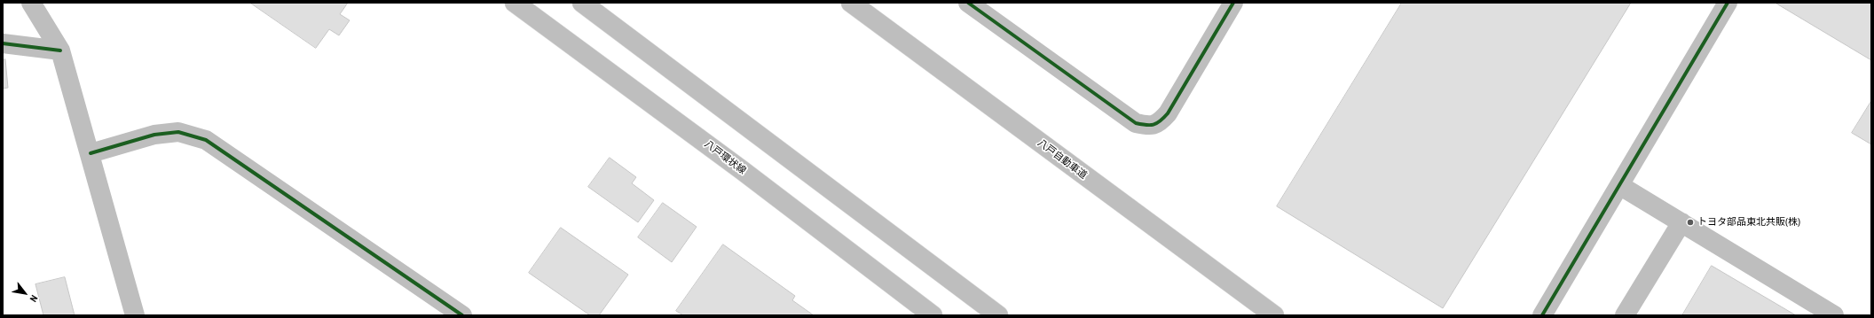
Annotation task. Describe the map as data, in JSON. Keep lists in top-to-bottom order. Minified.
{"streets":{"main road":["八戸環状線","八戸自動車道"]},"places":["トヨタ部品東北共販(株)"],"north":"bottom right"}
